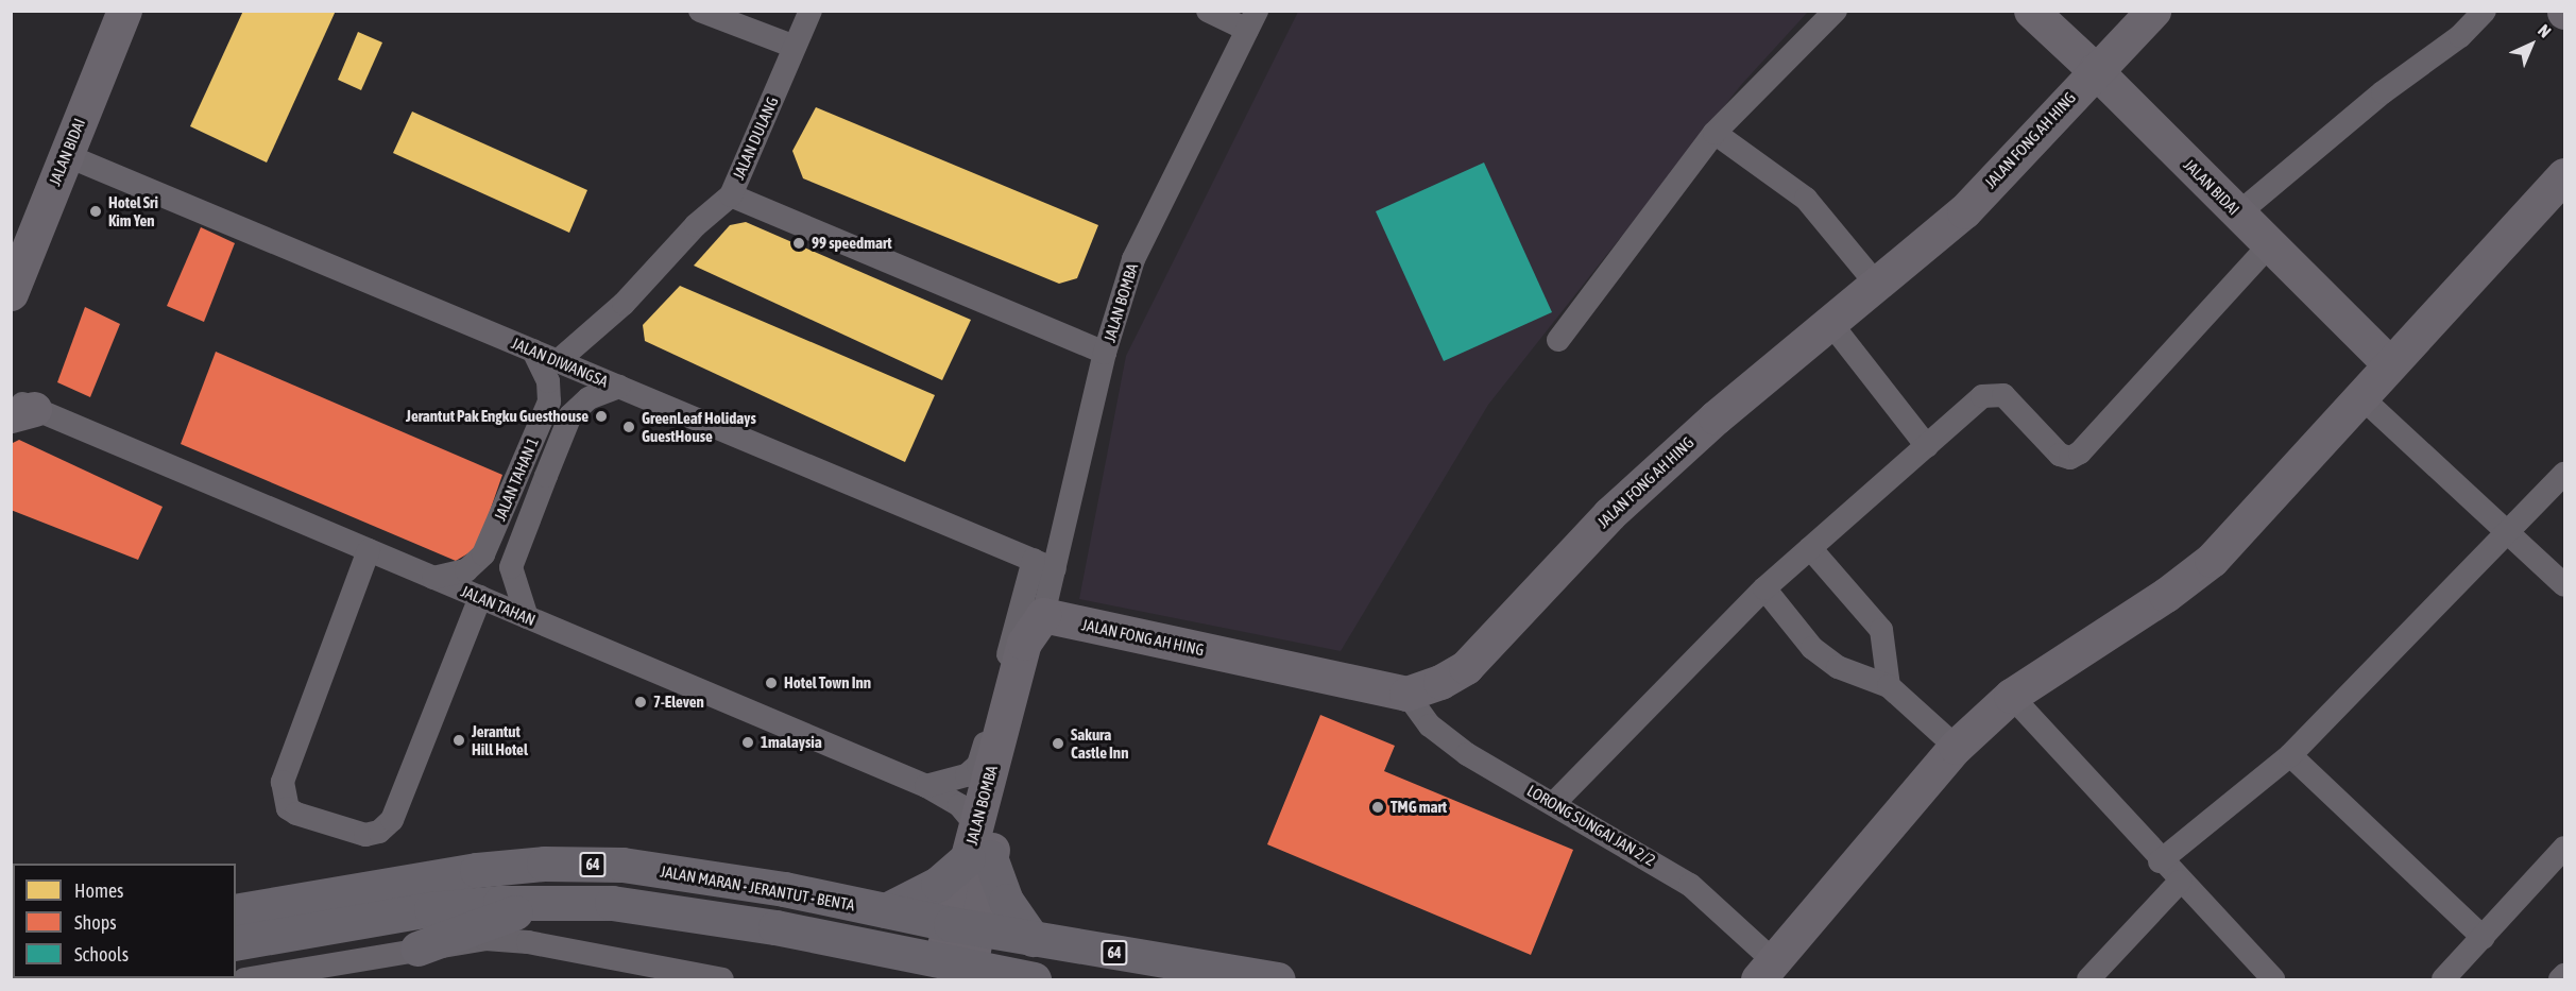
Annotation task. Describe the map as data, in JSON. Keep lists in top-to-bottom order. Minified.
{"streets":{"main road":["JALAN FONG AH HING","JALAN BIDAI","JALAN BOMBA","64","JALAN MARAN - JERANTUT - BENTA"],"street":["JALAN DULANG","JALAN DIWANGSA","JALAN TAHAN 1","JALAN TAHAN","LORONG SUNGAI JAN 2/2"]},"crossings":[["JALAN DULANG","JALAN DIWANGSA"],["JALAN FONG AH HING","JALAN BIDAI"],["JALAN FONG AH HING","JALAN BOMBA"],["JALAN FONG AH HING","LORONG SUNGAI JAN 2/2"],["JALAN BIDAI","JALAN DIWANGSA"],["JALAN BOMBA","JALAN DIWANGSA"],["JALAN BOMBA","JALAN TAHAN"],["JALAN BOMBA","JALAN MARAN - JERANTUT - BENTA"],["JALAN DIWANGSA","JALAN TAHAN 1"],["JALAN TAHAN 1","JALAN TAHAN"]],"places":["Hotel Sri Kim Yen","99 speedmart","Jerantut Pak Engku Guesthouse","GreenLeaf Holidays GuestHouse","Hotel Town Inn","7-Eleven","Jerantut Hill Hotel","1malaysia","Sakura Castle Inn","TMG mart"],"legend":["Homes","Shops","Schools"],"north":"top right"}
